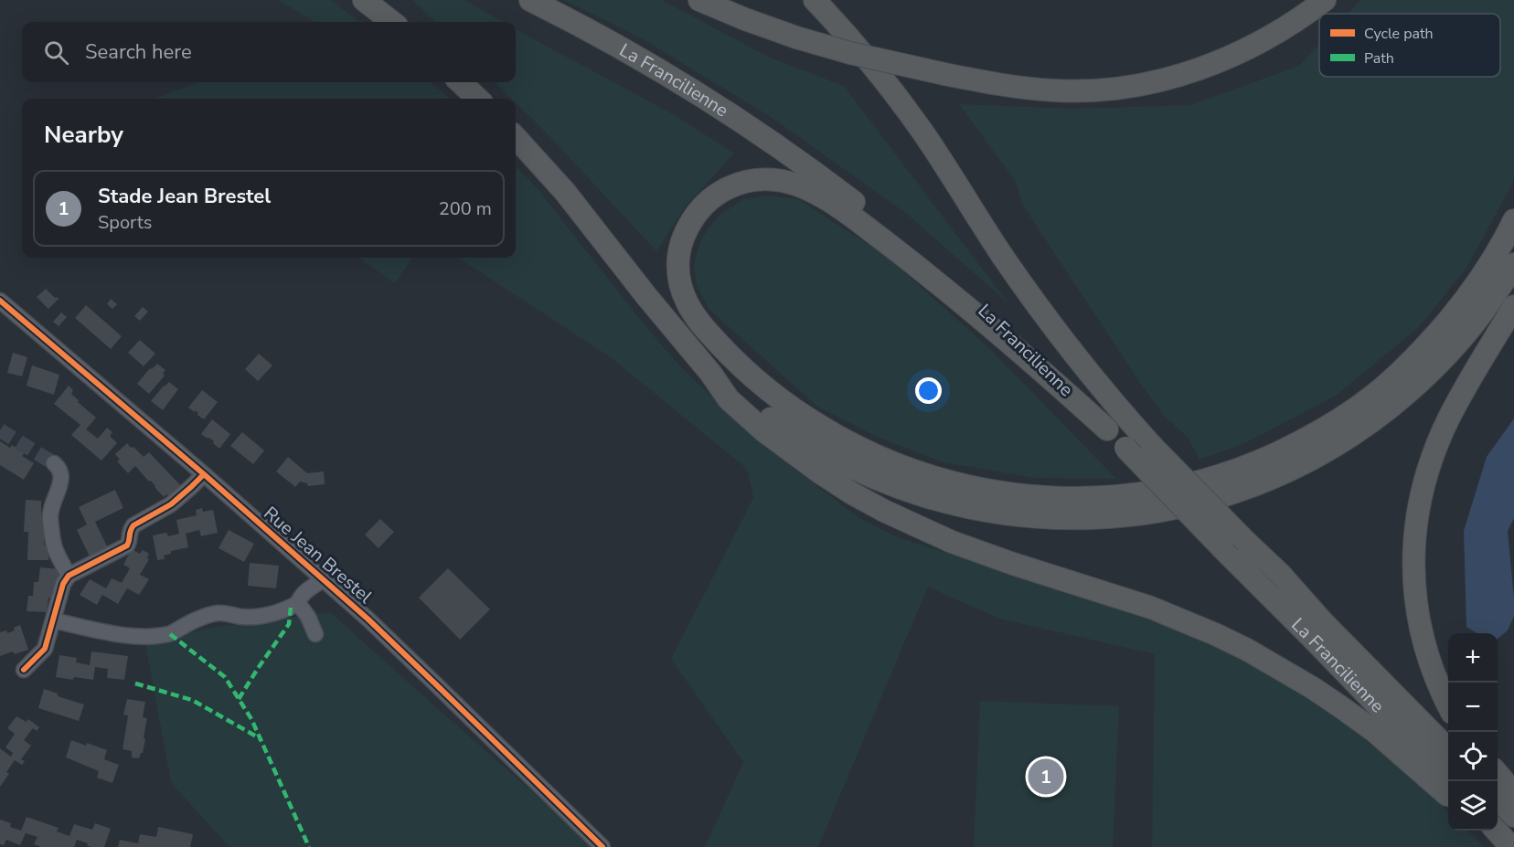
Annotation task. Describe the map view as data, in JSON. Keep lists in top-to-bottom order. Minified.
{"streets":{"highway":["La Francilienne"],"street":["Rue Jean Brestel"]},"legend":["Cycle path","Path"],"page":{"search":"Search here","heading":"Nearby","list":[{"mark":"1","name":"Stade Jean Brestel","note":"Sports","value":"200 m"}],"map_buttons":["+","−"],"pins":"1"}}
